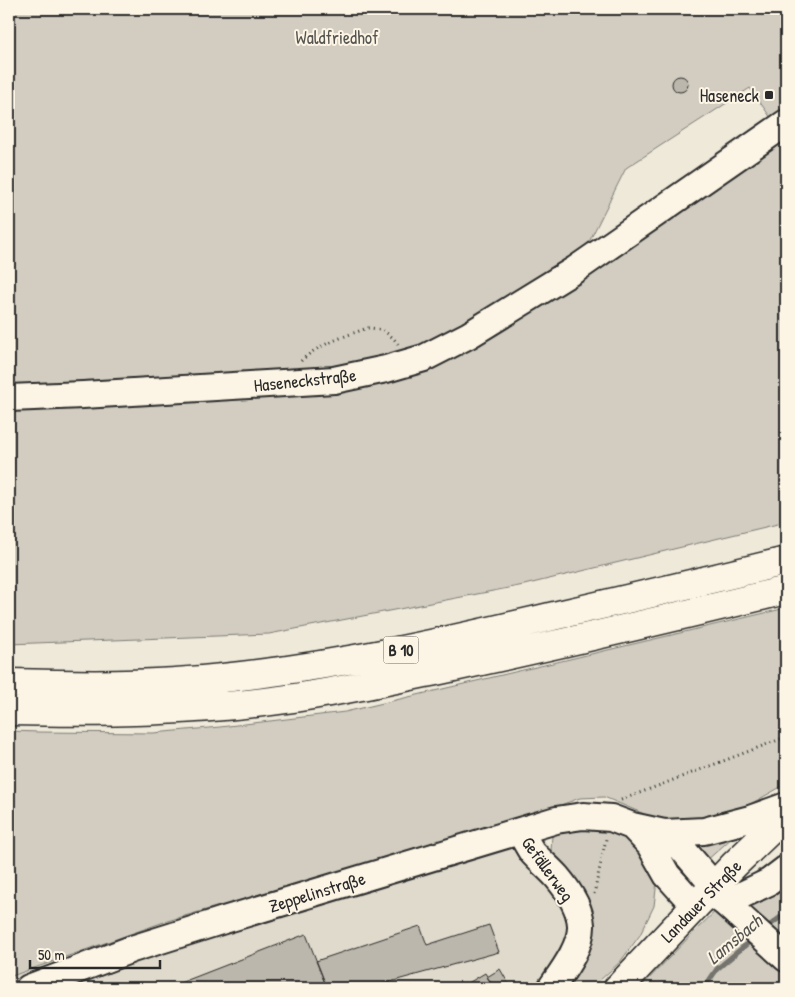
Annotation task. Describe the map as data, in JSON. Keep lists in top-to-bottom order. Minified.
{"streets":{"main road":["B 10","Landauer Straße"],"street":["Haseneckstraße","Gefällerweg","Zeppelinstraße"]},"crossings":[["Gefällerweg","Zeppelinstraße"]],"water":["Lamsbach"],"parks":["Waldfriedhof"],"places":{"transit":["Haseneck"]},"scale_bar":"50 m"}
